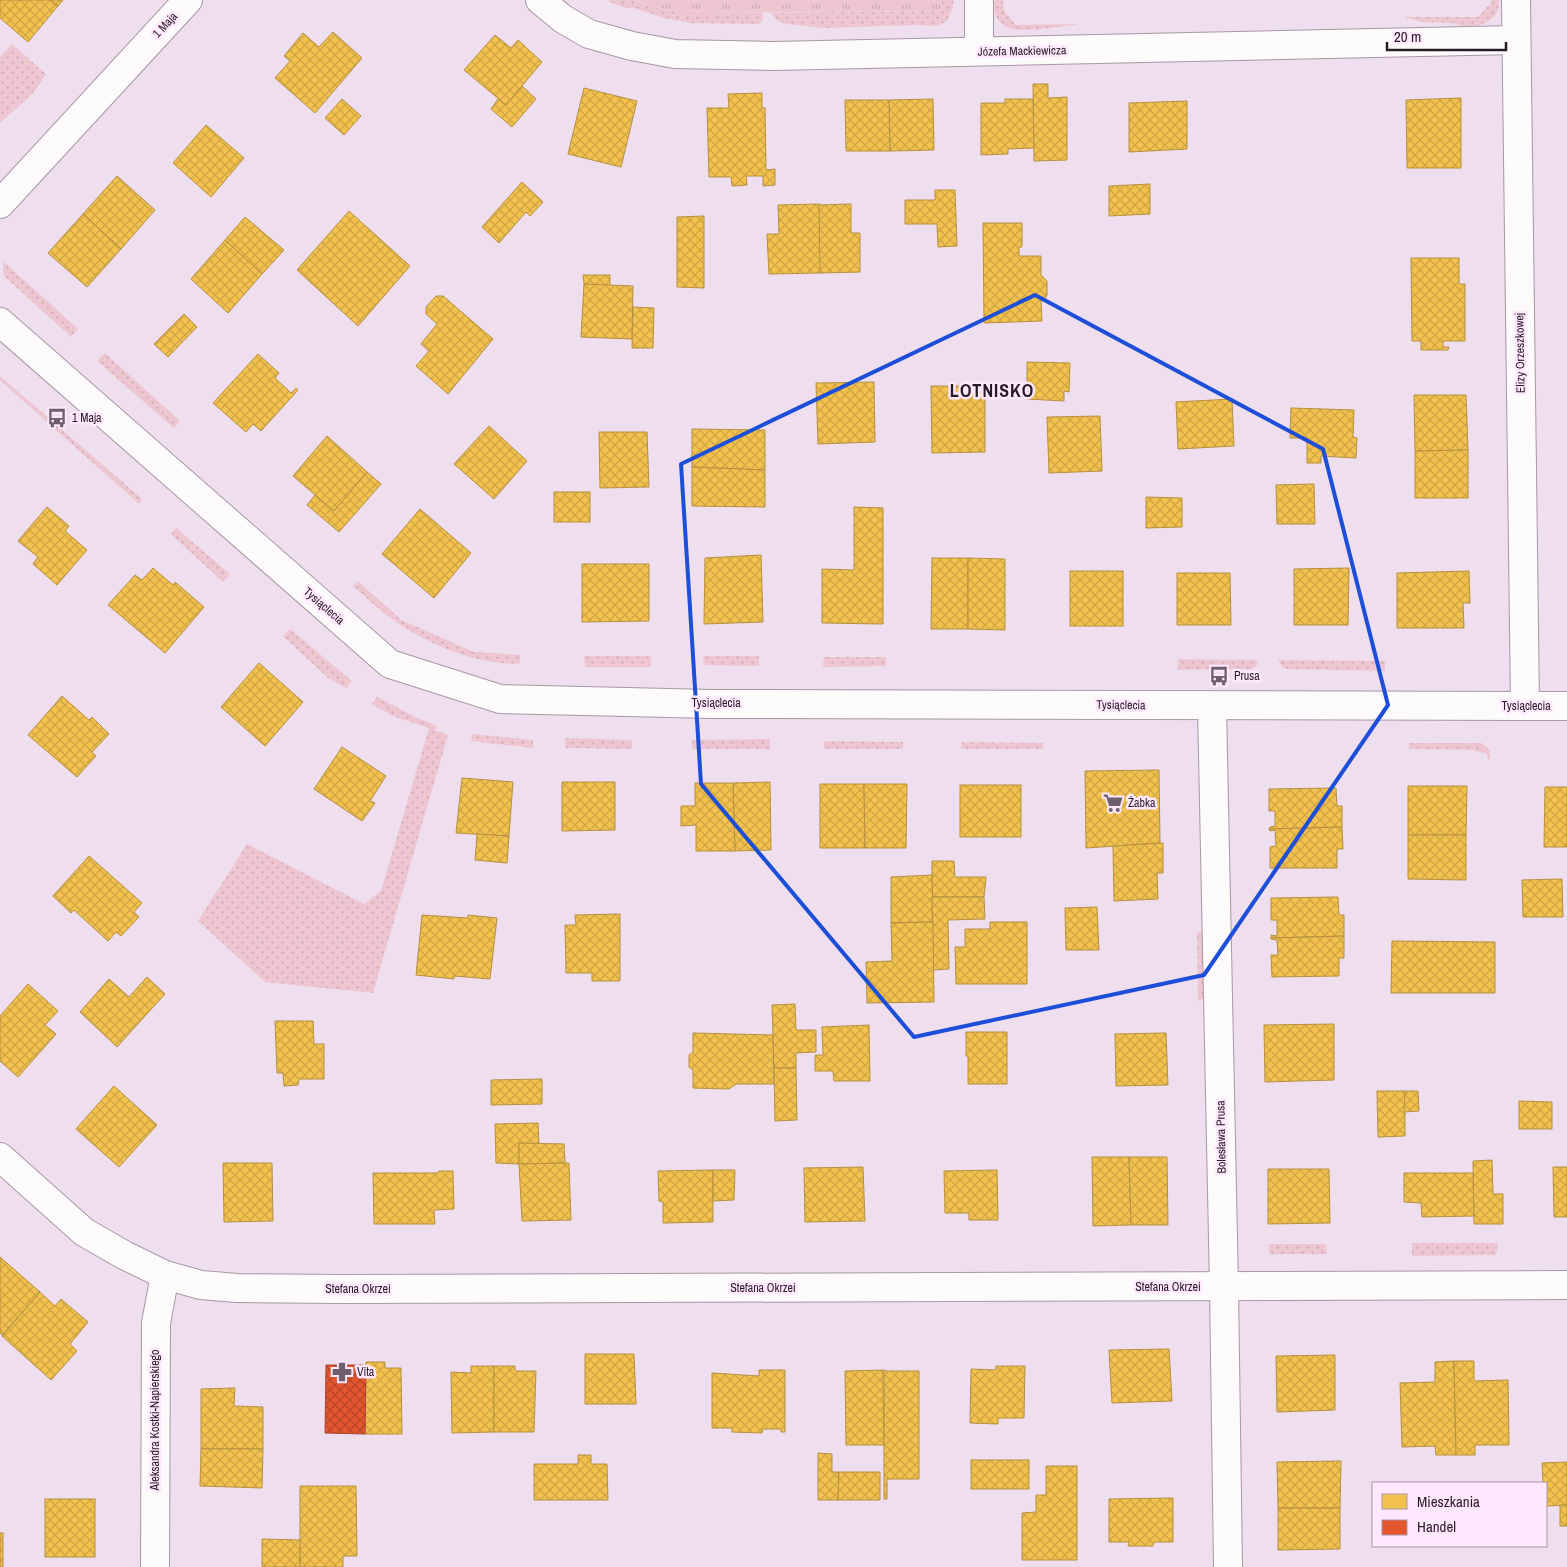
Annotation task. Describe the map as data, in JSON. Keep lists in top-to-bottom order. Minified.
{"streets":{"street":["1 Maja","Józefa Mackiewicza","Elizy Orzeszkowej","Tysiąclecia","Bolesława Prusa","Stefana Okrzei","Aleksandra Kostki-Napierskiego"]},"crossings":[["Józefa Mackiewicza","Elizy Orzeszkowej"],["Elizy Orzeszkowej","Tysiąclecia"],["Tysiąclecia","Bolesława Prusa"],["Bolesława Prusa","Stefana Okrzei"],["Stefana Okrzei","Aleksandra Kostki-Napierskiego"]],"districts":["LOTNISKO"],"places":{"bus stop":["1 Maja","Prusa"],"supermarket":["Żabka"],"pharmacy":["Vita"]},"legend":["Mieszkania","Handel"],"scale_bar":"20 m"}
